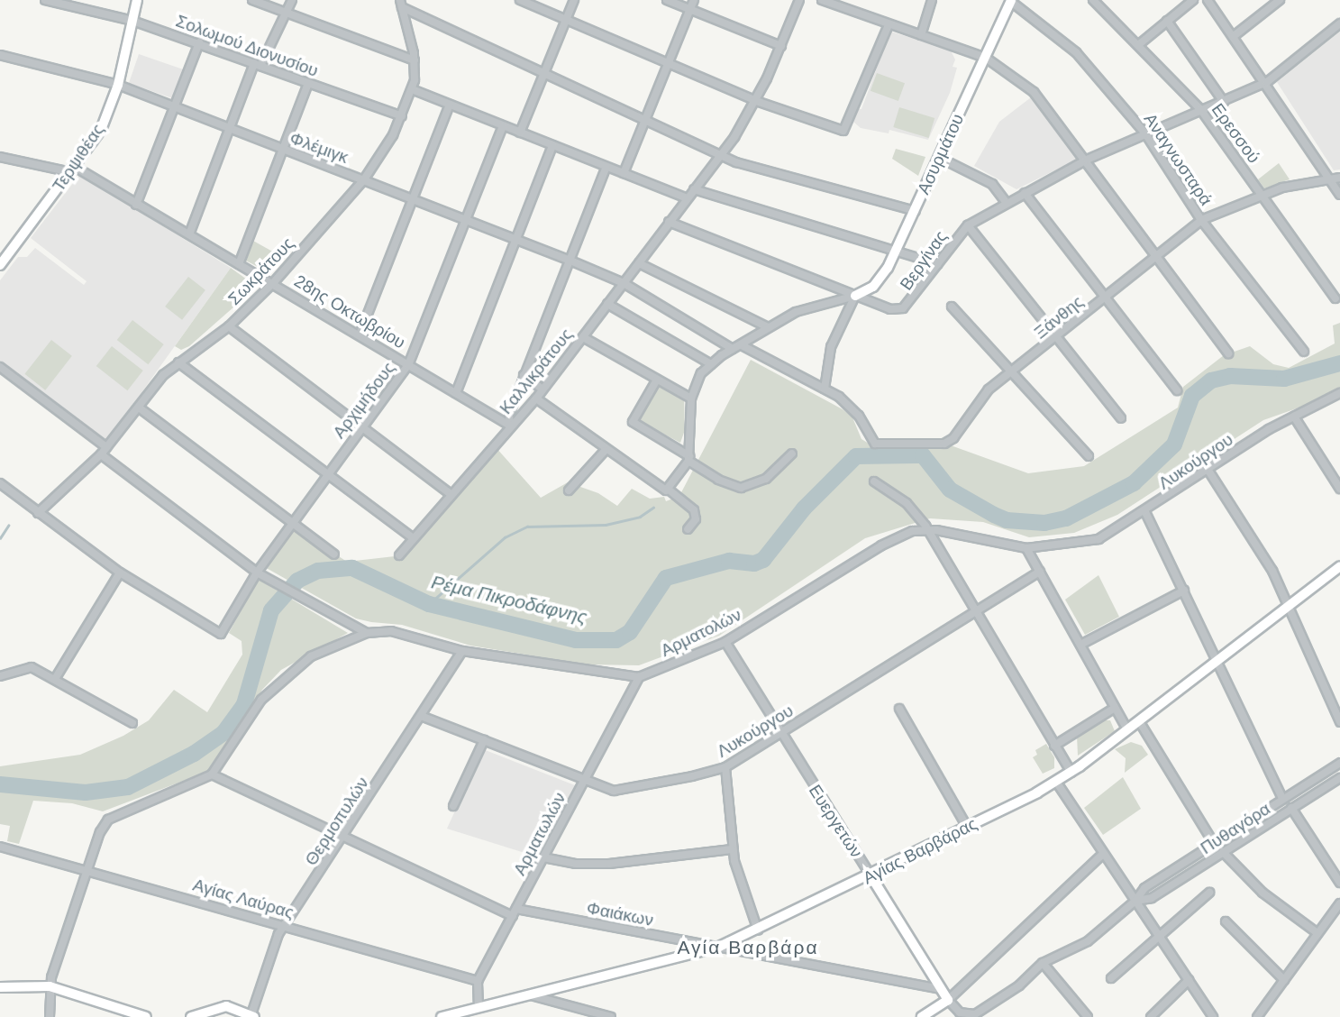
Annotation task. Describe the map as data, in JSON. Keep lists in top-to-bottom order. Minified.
{"streets":{"street":["Σολωμού Διονυσίου","Ερεσσού","Φλέμιγκ","Ασυρμάτου","Τερψιθέας","Αναγνωσταρά","Βεργίνας","Σωκράτους","28ης Οκτωβρίου","Ξάνθης","Καλλικράτους","Αρχιμήδους","Λυκούργου","Αρματολών","Θερμοπυλών","Ευεργετών","Πυθαγόρα","Αρματωλών","Αγίας Βαρβάρας","Αγίας Λαύρας","Φαιάκων"]},"crossings":[["Σολωμού Διονυσίου","Τερψιθέας"],["Σολωμού Διονυσίου","Σωκράτους"],["Ερεσσού","Βεργίνας"],["Ερεσσού","Ξάνθης"],["Φλέμιγκ","Τερψιθέας"],["Φλέμιγκ","Σωκράτους"],["Φλέμιγκ","Καλλικράτους"],["Φλέμιγκ","Αρχιμήδους"],["Ασυρμάτου","Αναγνωσταρά"],["Ασυρμάτου","Βεργίνας"],["Τερψιθέας","28ης Οκτωβρίου"],["Αναγνωσταρά","Βεργίνας"],["Αναγνωσταρά","Ξάνθης"],["Σωκράτους","28ης Οκτωβρίου"],["28ης Οκτωβρίου","Καλλικράτους"],["28ης Οκτωβρίου","Αρχιμήδους"],["Λυκούργου","Αρματολών"],["Λυκούργου","Θερμοπυλών"],["Λυκούργου","Ευεργετών"],["Λυκούργου","Αρματωλών"],["Αρματολών","Ευεργετών"],["Αρματολών","Αρματωλών"],["Θερμοπυλών","Αγίας Λαύρας"],["Θερμοπυλών","Φαιάκων"],["Ευεργετών","Πυθαγόρα"],["Ευεργετών","Αγίας Βαρβάρας"],["Ευεργετών","Φαιάκων"],["Αρματωλών","Αγίας Λαύρας"],["Αρματωλών","Φαιάκων"],["Αγίας Βαρβάρας","Φαιάκων"]],"districts":["Αγία Βαρβάρα"],"water":["Ρέμα Πικροδάφνης"]}
